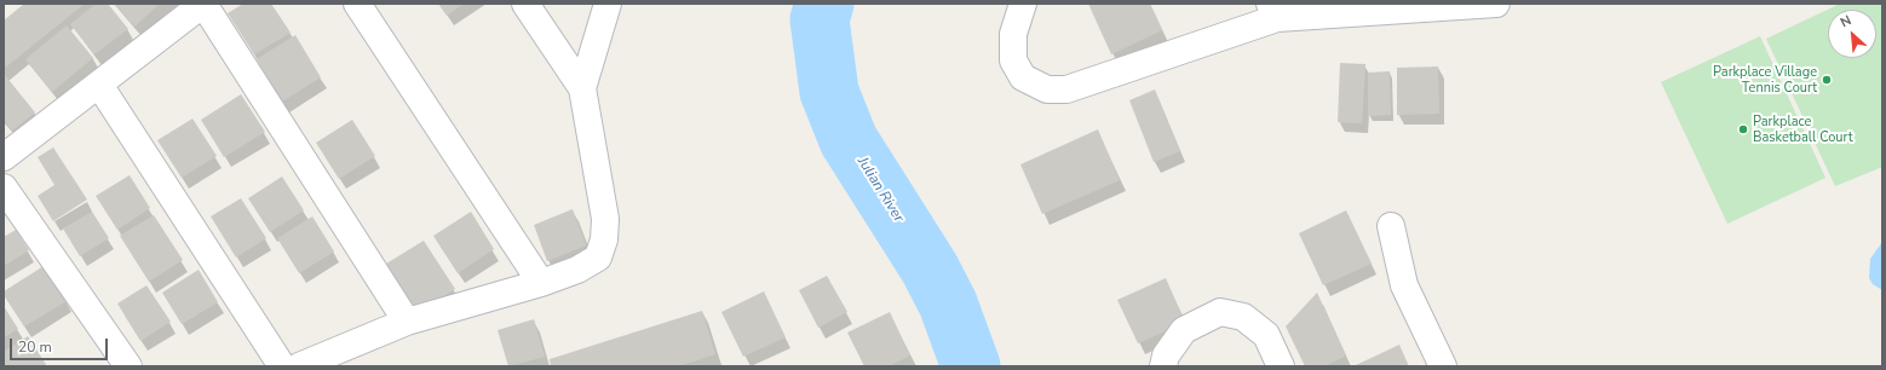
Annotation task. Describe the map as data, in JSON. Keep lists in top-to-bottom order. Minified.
{"water":["Julian River"],"places":["Parkplace Village Tennis Court","Parkplace Basketball Court"],"scale_bar":"20 m","north":"top left"}
